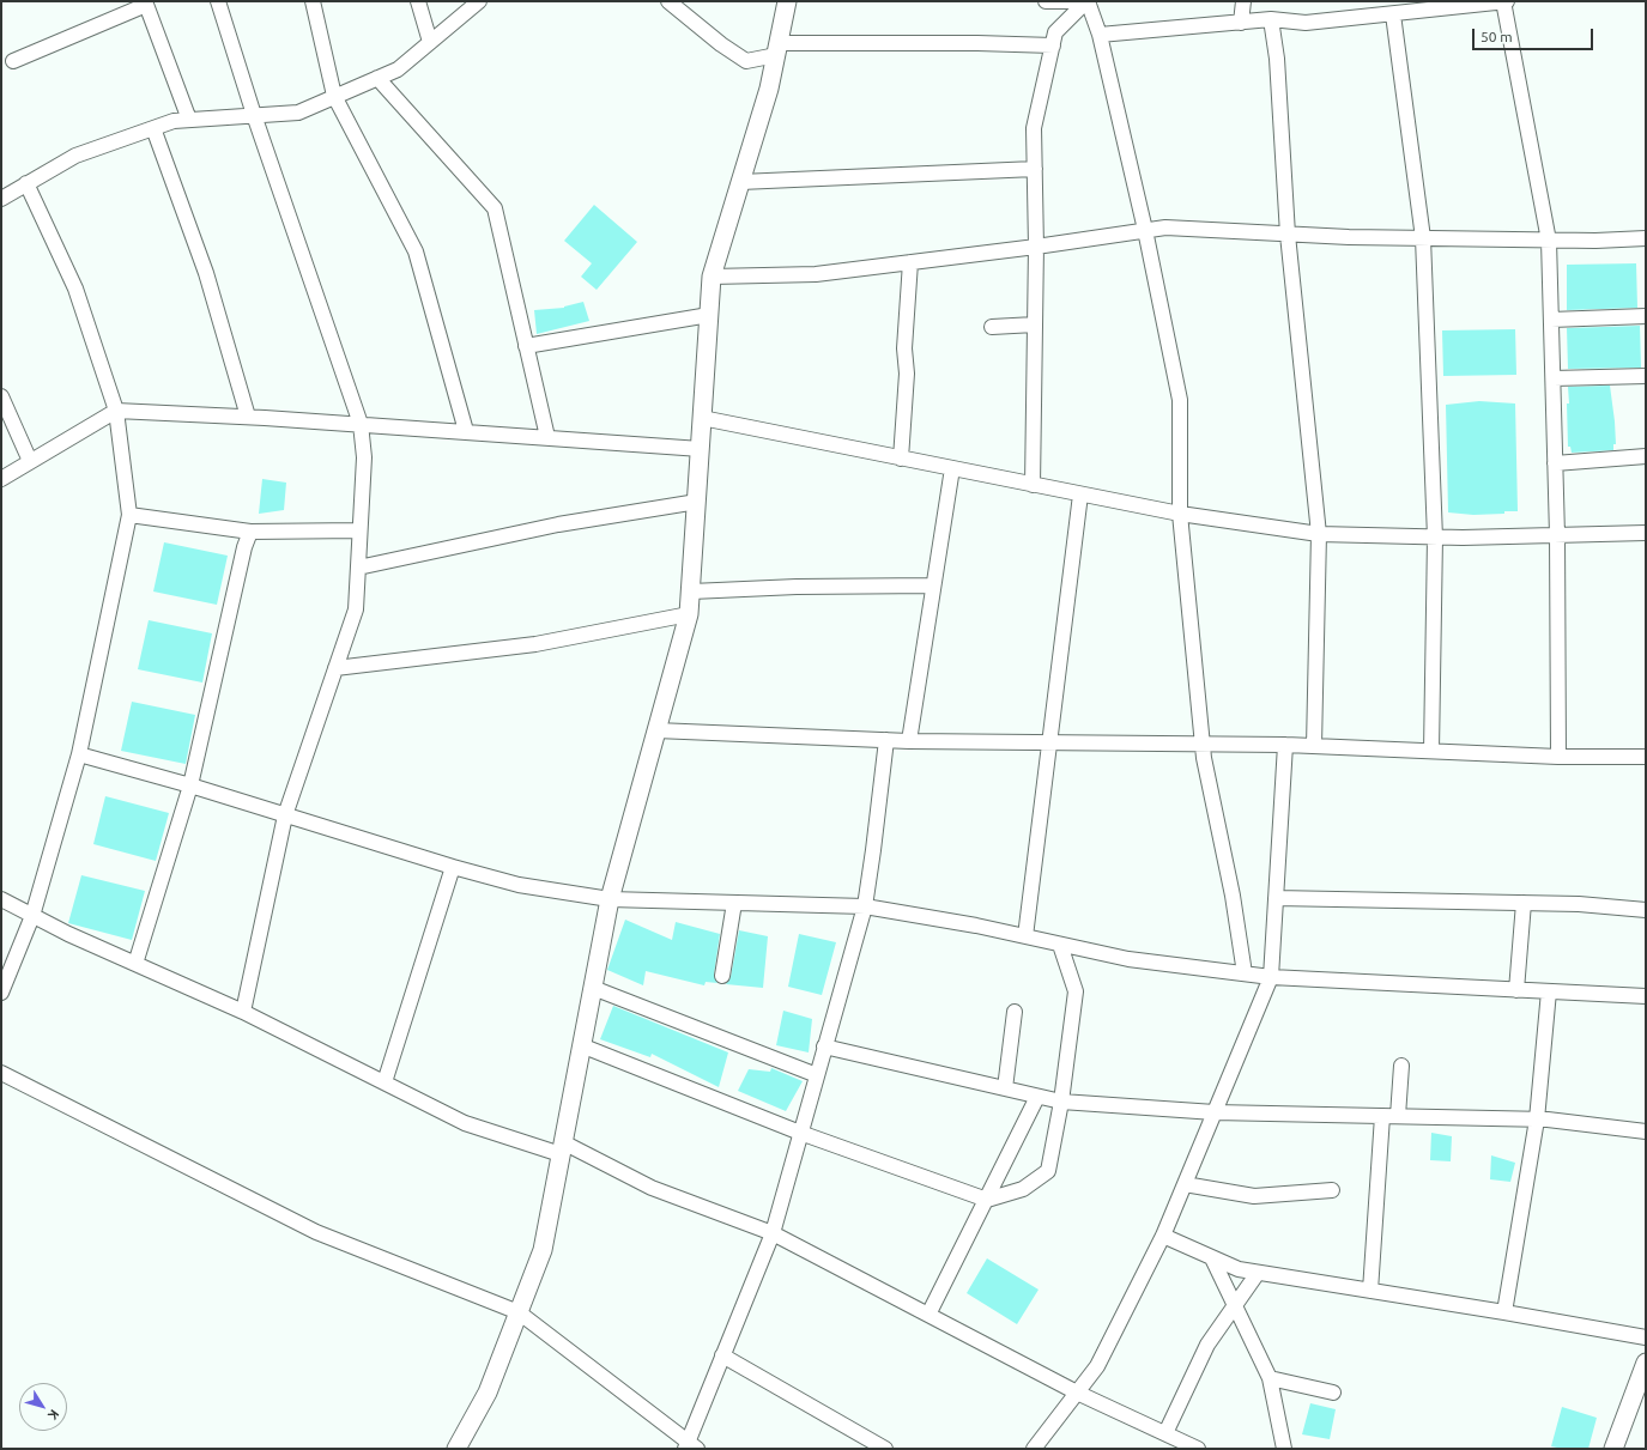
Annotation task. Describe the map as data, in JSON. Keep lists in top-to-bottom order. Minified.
{"scale_bar":"50 m","north":"bottom right"}
